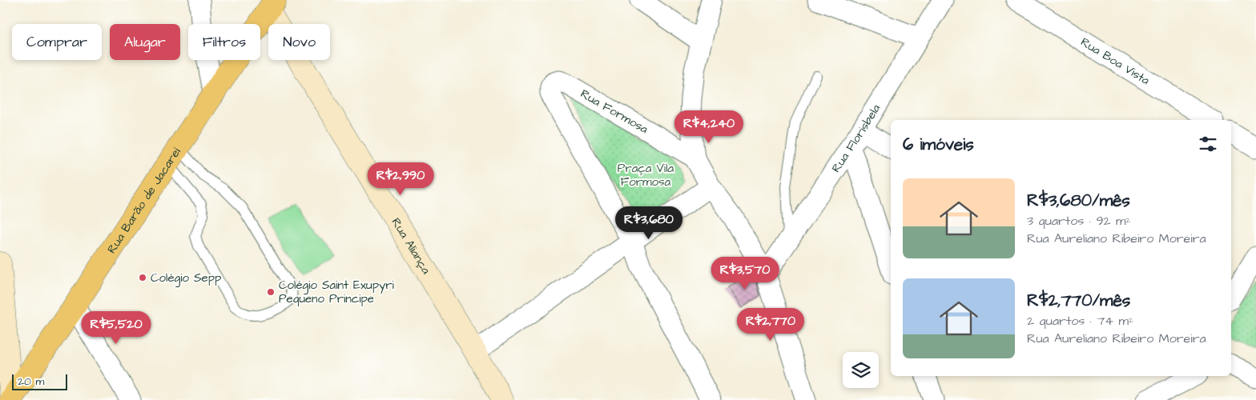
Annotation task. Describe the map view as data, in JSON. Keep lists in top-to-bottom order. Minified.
{"streets":{"main road":["Rua Barão de Jacareí"],"street":["Rua Boa Vista","Rua Formosa","Rua Florisbela","Rua Aliança"]},"crossings":[["Rua Barão de Jacareí","Rua Aliança"]],"parks":["Praça Vila Formosa"],"places":["Colégio Sepp","Colégio Saint Exupyri Pequeno Principe"],"scale_bar":"20 m","page":{"chip":["Comprar","Alugar","Filtros","Novo"],"price":["R$4,240","R$2,990","R$3,680","R$3,570","R$2,770","R$5,520"],"heading":"6 imóveis","list":[{"name":"R$3,680/mês","note":"3 quartos · 92 m² · Rua Aureliano Ribeiro Moreira"},{"name":"R$2,770/mês","note":"2 quartos · 74 m² · Rua Aureliano Ribeiro Moreira"}],"scale":"20 m"}}
